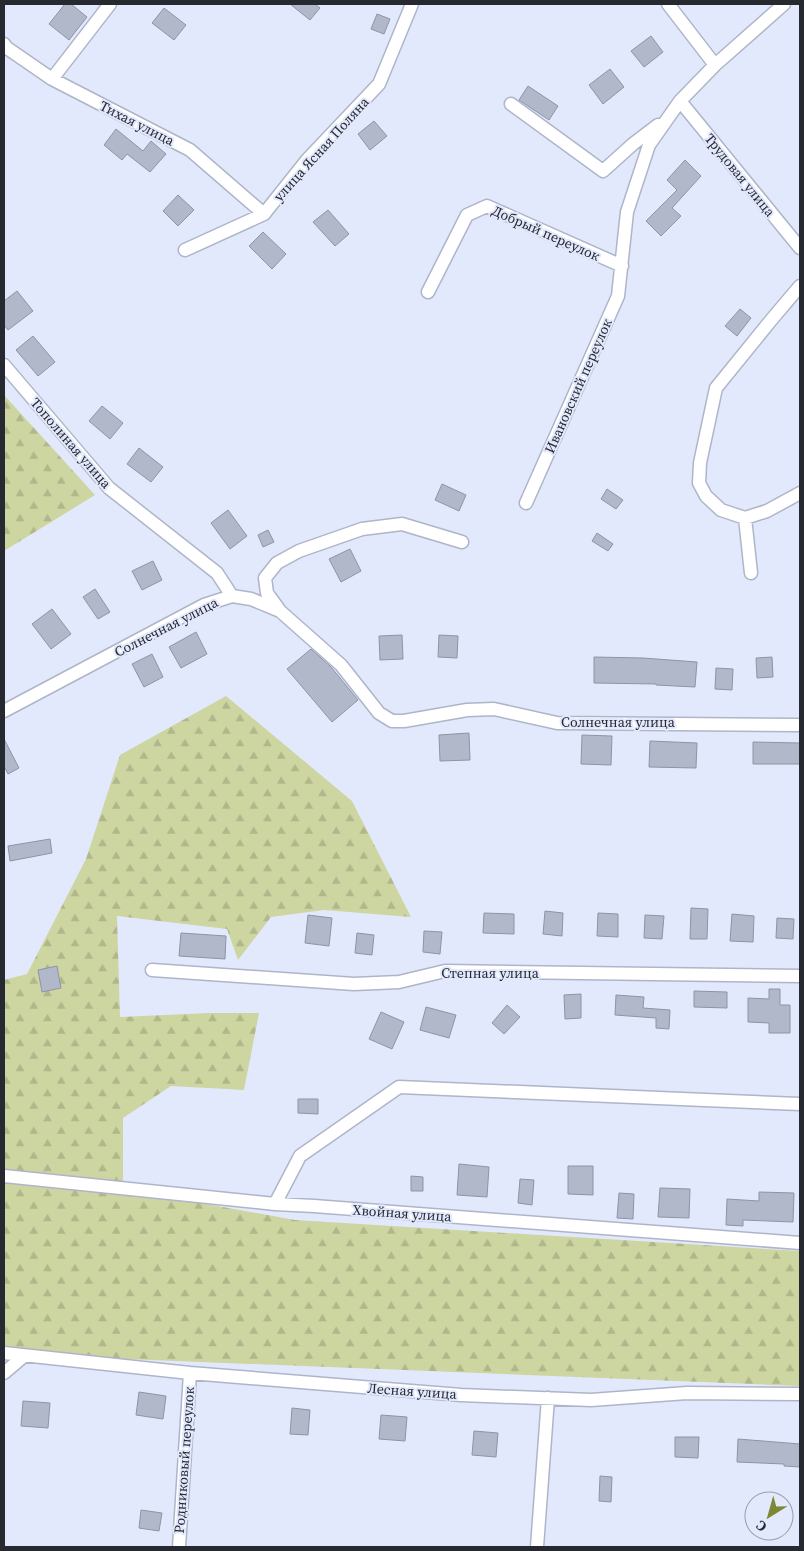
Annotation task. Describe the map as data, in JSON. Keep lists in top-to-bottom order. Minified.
{"streets":{"street":["Тихая улица","улица Ясная Поляна","Трудовая улица","Добрый переулок","Ивановский переулок","Тополиная улица","Солнечная улица","Степная улица","Хвойная улица","Лесная улица","Родниковый переулок"]},"crossings":[["Тихая улица","улица Ясная Поляна"],["Трудовая улица","Ивановский переулок"],["Добрый переулок","Ивановский переулок"],["Тополиная улица","Солнечная улица"],["Лесная улица","Родниковый переулок"]],"north":"bottom left"}
